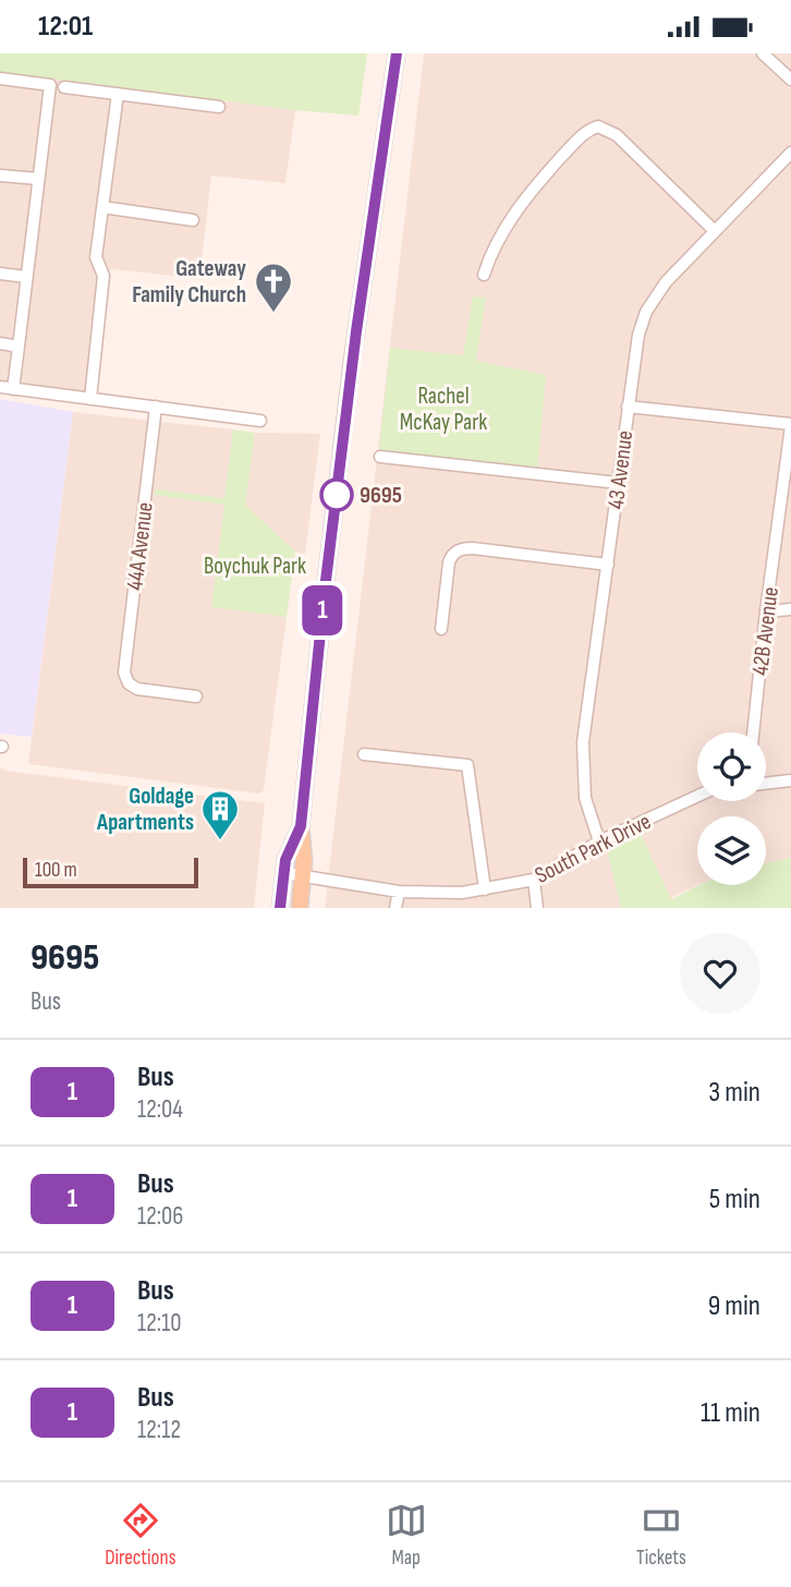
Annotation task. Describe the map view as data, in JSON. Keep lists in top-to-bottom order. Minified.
{"streets":{"street":["43 Avenue","44A Avenue","42B Avenue","South Park Drive"]},"crossings":[["43 Avenue","South Park Drive"]],"parks":["Rachel McKay Park","Boychuk Park"],"places":{"church":["Gateway Family Church"],"other":["9695"],"building":["Goldage Apartments"]},"lines":["bus line 1"],"scale_bar":"100 m","page":{"status":"12:01","on_map":"1","scale":"100 m","heading":["9695","Bus"],"list":[{"mark":"1","name":"Bus","note":"12:04","value":"3 min"},{"mark":"1","name":"Bus","note":"12:06","value":"5 min"},{"mark":"1","name":"Bus","note":"12:10","value":"9 min"},{"mark":"1","name":"Bus","note":"12:12","value":"11 min"}],"tabs":["Directions","Map","Tickets"]}}
